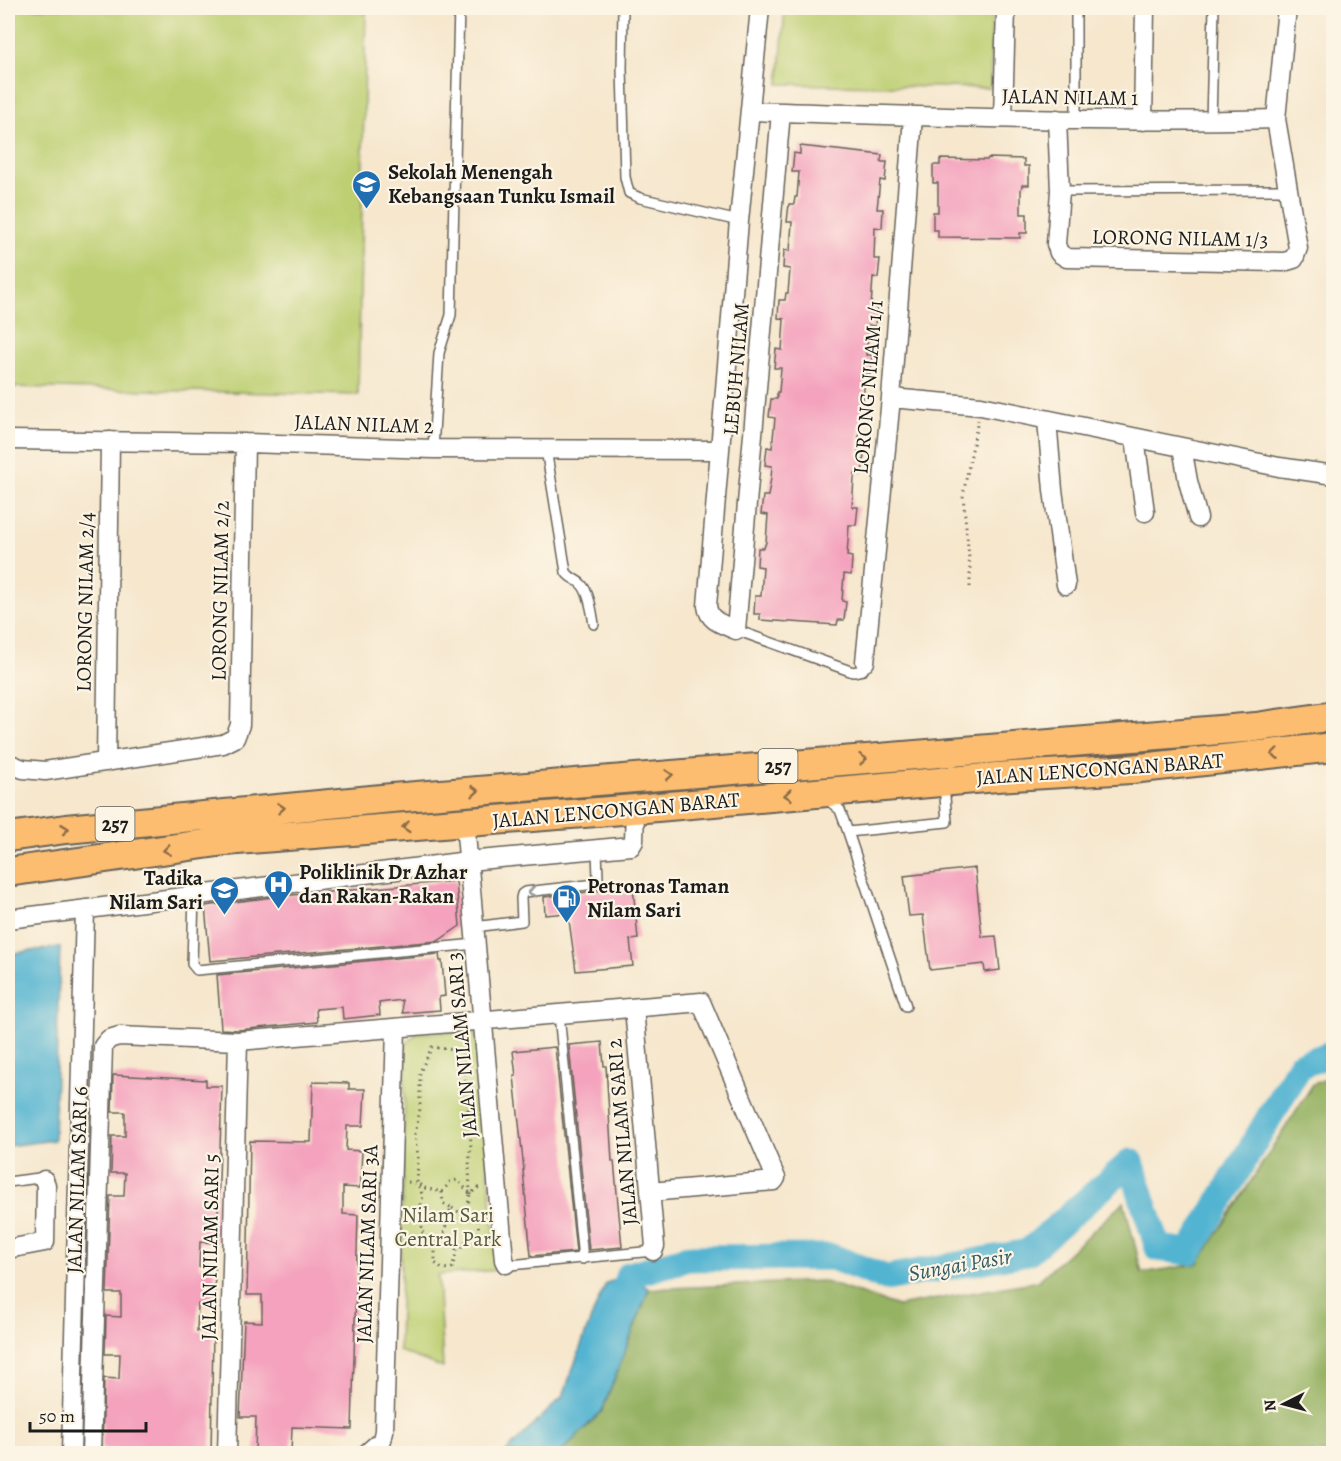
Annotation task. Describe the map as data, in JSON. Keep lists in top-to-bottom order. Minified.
{"streets":{"highway":["257","JALAN LENCONGAN BARAT"],"street":["JALAN NILAM 1","LORONG NILAM 1/3","LEBUH NILAM","LORONG NILAM 1/1","JALAN NILAM 2","LORONG NILAM 2/2","LORONG NILAM 2/4","JALAN NILAM SARI 3","JALAN NILAM SARI 2","JALAN NILAM SARI 6","JALAN NILAM SARI 3A","JALAN NILAM SARI 5"]},"crossings":[["JALAN NILAM 1","LORONG NILAM 1/3"],["JALAN NILAM 1","LEBUH NILAM"],["JALAN NILAM 1","LORONG NILAM 1/1"],["JALAN NILAM 2","LORONG NILAM 2/2"],["JALAN NILAM 2","LORONG NILAM 2/4"],["LORONG NILAM 2/2","LORONG NILAM 2/4"],["JALAN LENCONGAN BARAT","JALAN NILAM SARI 3"],["JALAN NILAM SARI 6","JALAN NILAM SARI 5"]],"water":["Sungai Pasir"],"parks":["Nilam Sari Central Park"],"places":{"school or university":["Sekolah Menengah Kebangsaan Tunku Ismail","Tadika Nilam Sari"],"hospital":["Poliklinik Dr Azhar dan Rakan-Rakan"],"fuel station":["Petronas Taman Nilam Sari"]},"scale_bar":"50 m","north":"left"}
